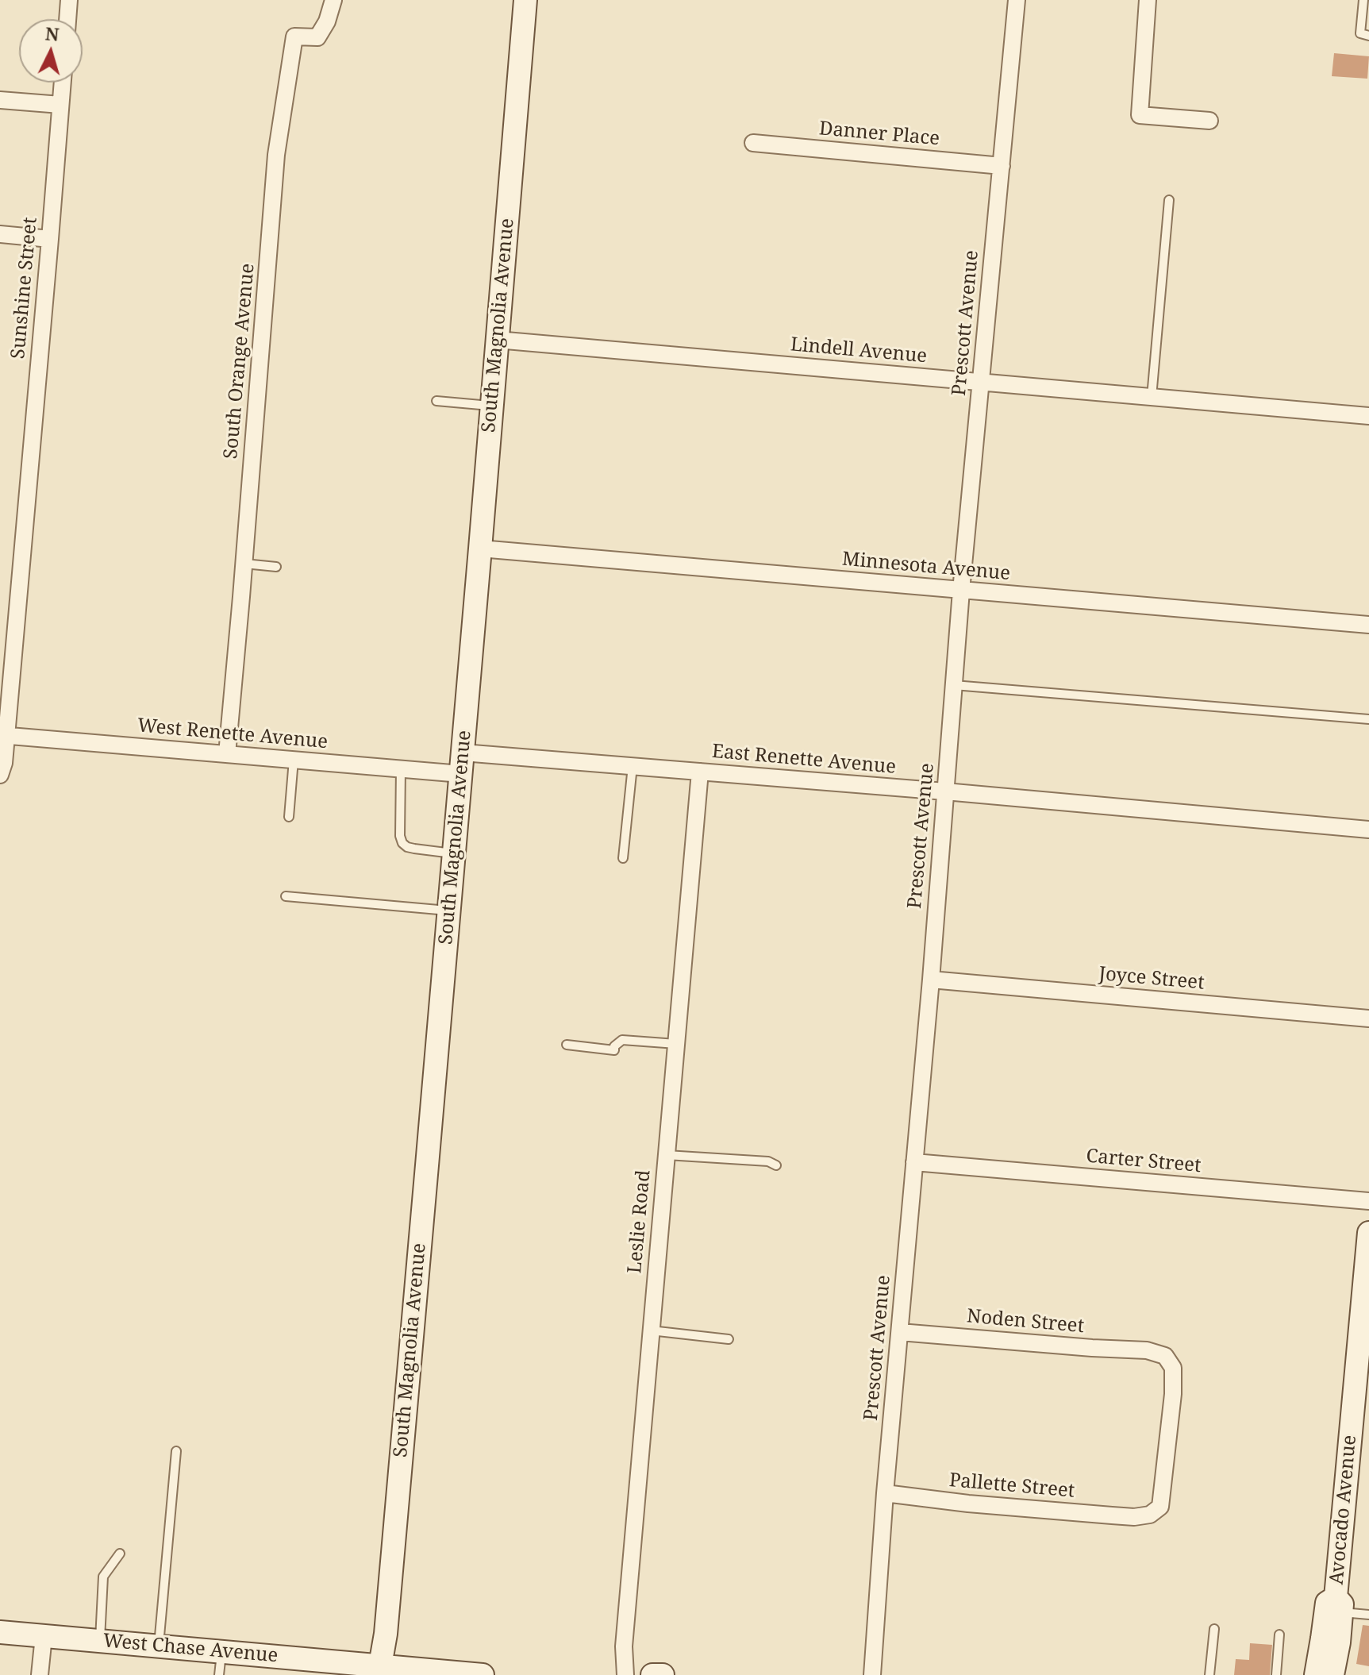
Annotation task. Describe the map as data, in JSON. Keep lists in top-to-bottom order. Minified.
{"streets":{"main road":["South Magnolia Avenue","Avocado Avenue","West Chase Avenue"],"street":["Danner Place","Sunshine Street","Prescott Avenue","Lindell Avenue","South Orange Avenue","Minnesota Avenue","West Renette Avenue","East Renette Avenue","Joyce Street","Carter Street","Leslie Road","Noden Street","Pallette Street"]},"crossings":[["Danner Place","Prescott Avenue"],["Sunshine Street","West Renette Avenue"],["Prescott Avenue","Lindell Avenue"],["Prescott Avenue","Minnesota Avenue"],["Prescott Avenue","East Renette Avenue"],["Prescott Avenue","Joyce Street"],["Prescott Avenue","Carter Street"],["Prescott Avenue","Noden Street"],["Prescott Avenue","Pallette Street"],["South Magnolia Avenue","Lindell Avenue"],["South Magnolia Avenue","Minnesota Avenue"],["South Magnolia Avenue","West Renette Avenue"],["South Magnolia Avenue","East Renette Avenue"],["South Magnolia Avenue","West Chase Avenue"],["South Orange Avenue","West Renette Avenue"],["West Renette Avenue","East Renette Avenue"],["East Renette Avenue","Leslie Road"],["Noden Street","Pallette Street"]],"north":"top"}
